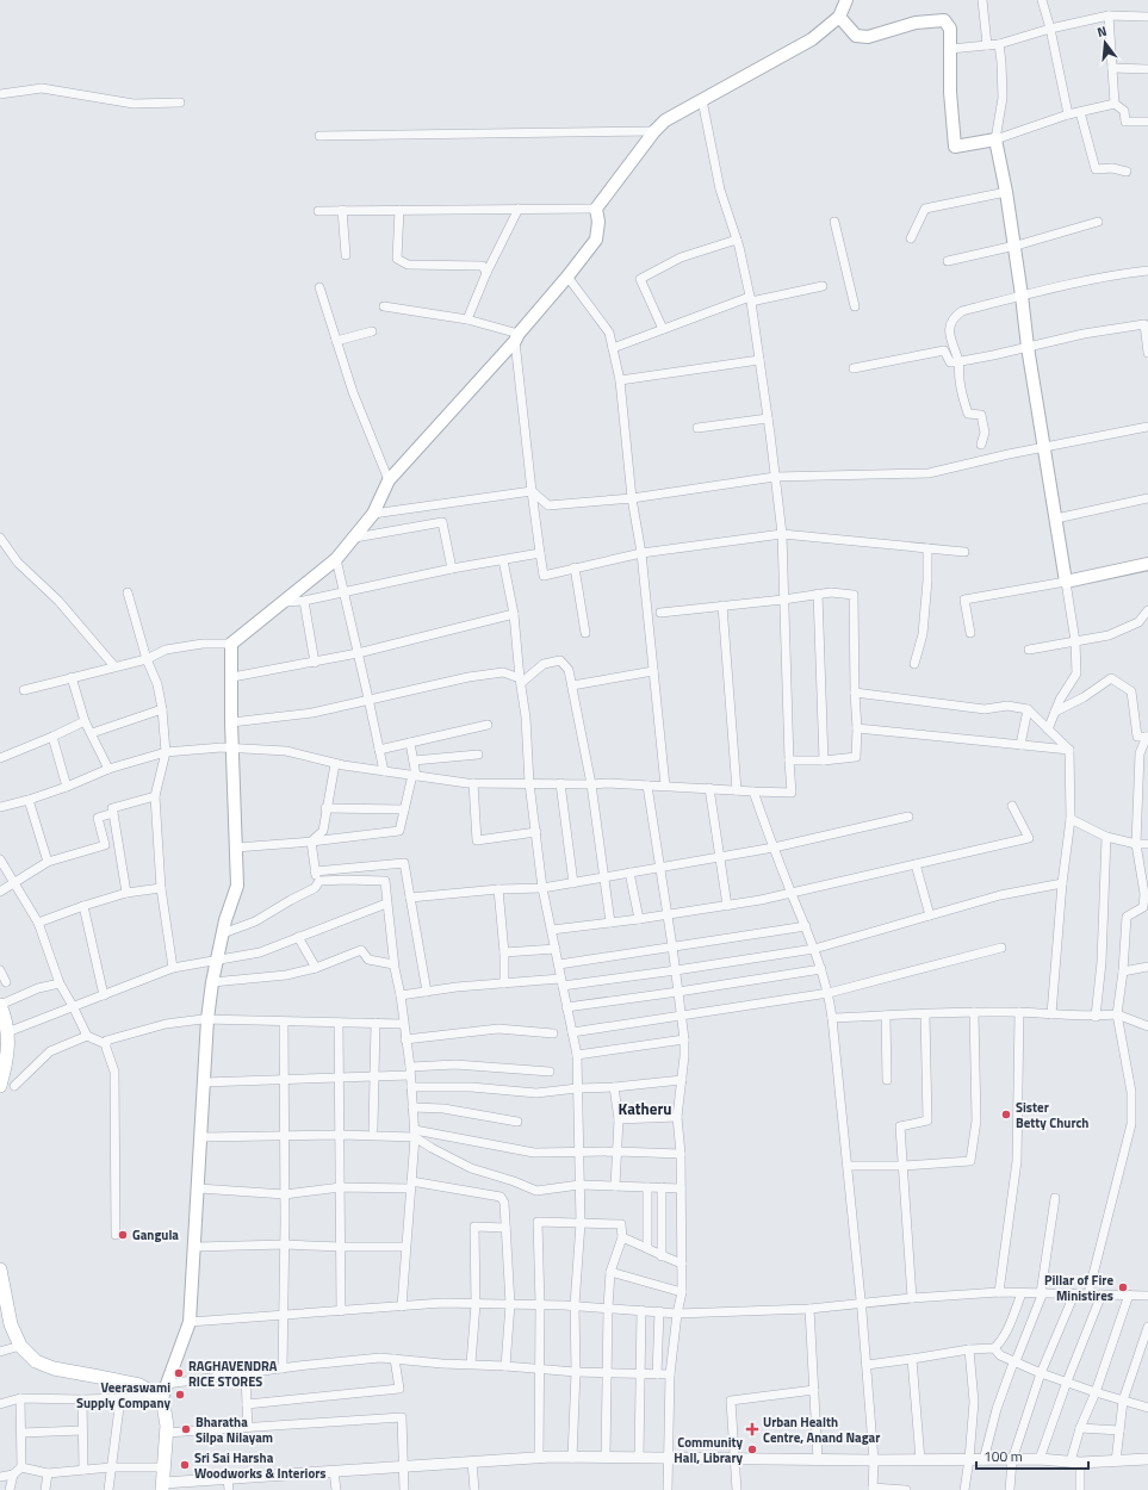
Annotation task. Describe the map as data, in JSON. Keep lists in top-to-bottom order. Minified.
{"districts":["Katheru"],"places":{"other":["Sister Betty Church","Gangula","Pillar of Fire Ministires","RAGHAVENDRA RICE STORES","Veeraswami Supply Company","Bharatha Silpa Nilayam","Community Hall, Library","Sri Sai Harsha Woodworks & Interiors"],"health":["Urban Health Centre, Anand Nagar"]},"scale_bar":"100 m","north":"top"}
